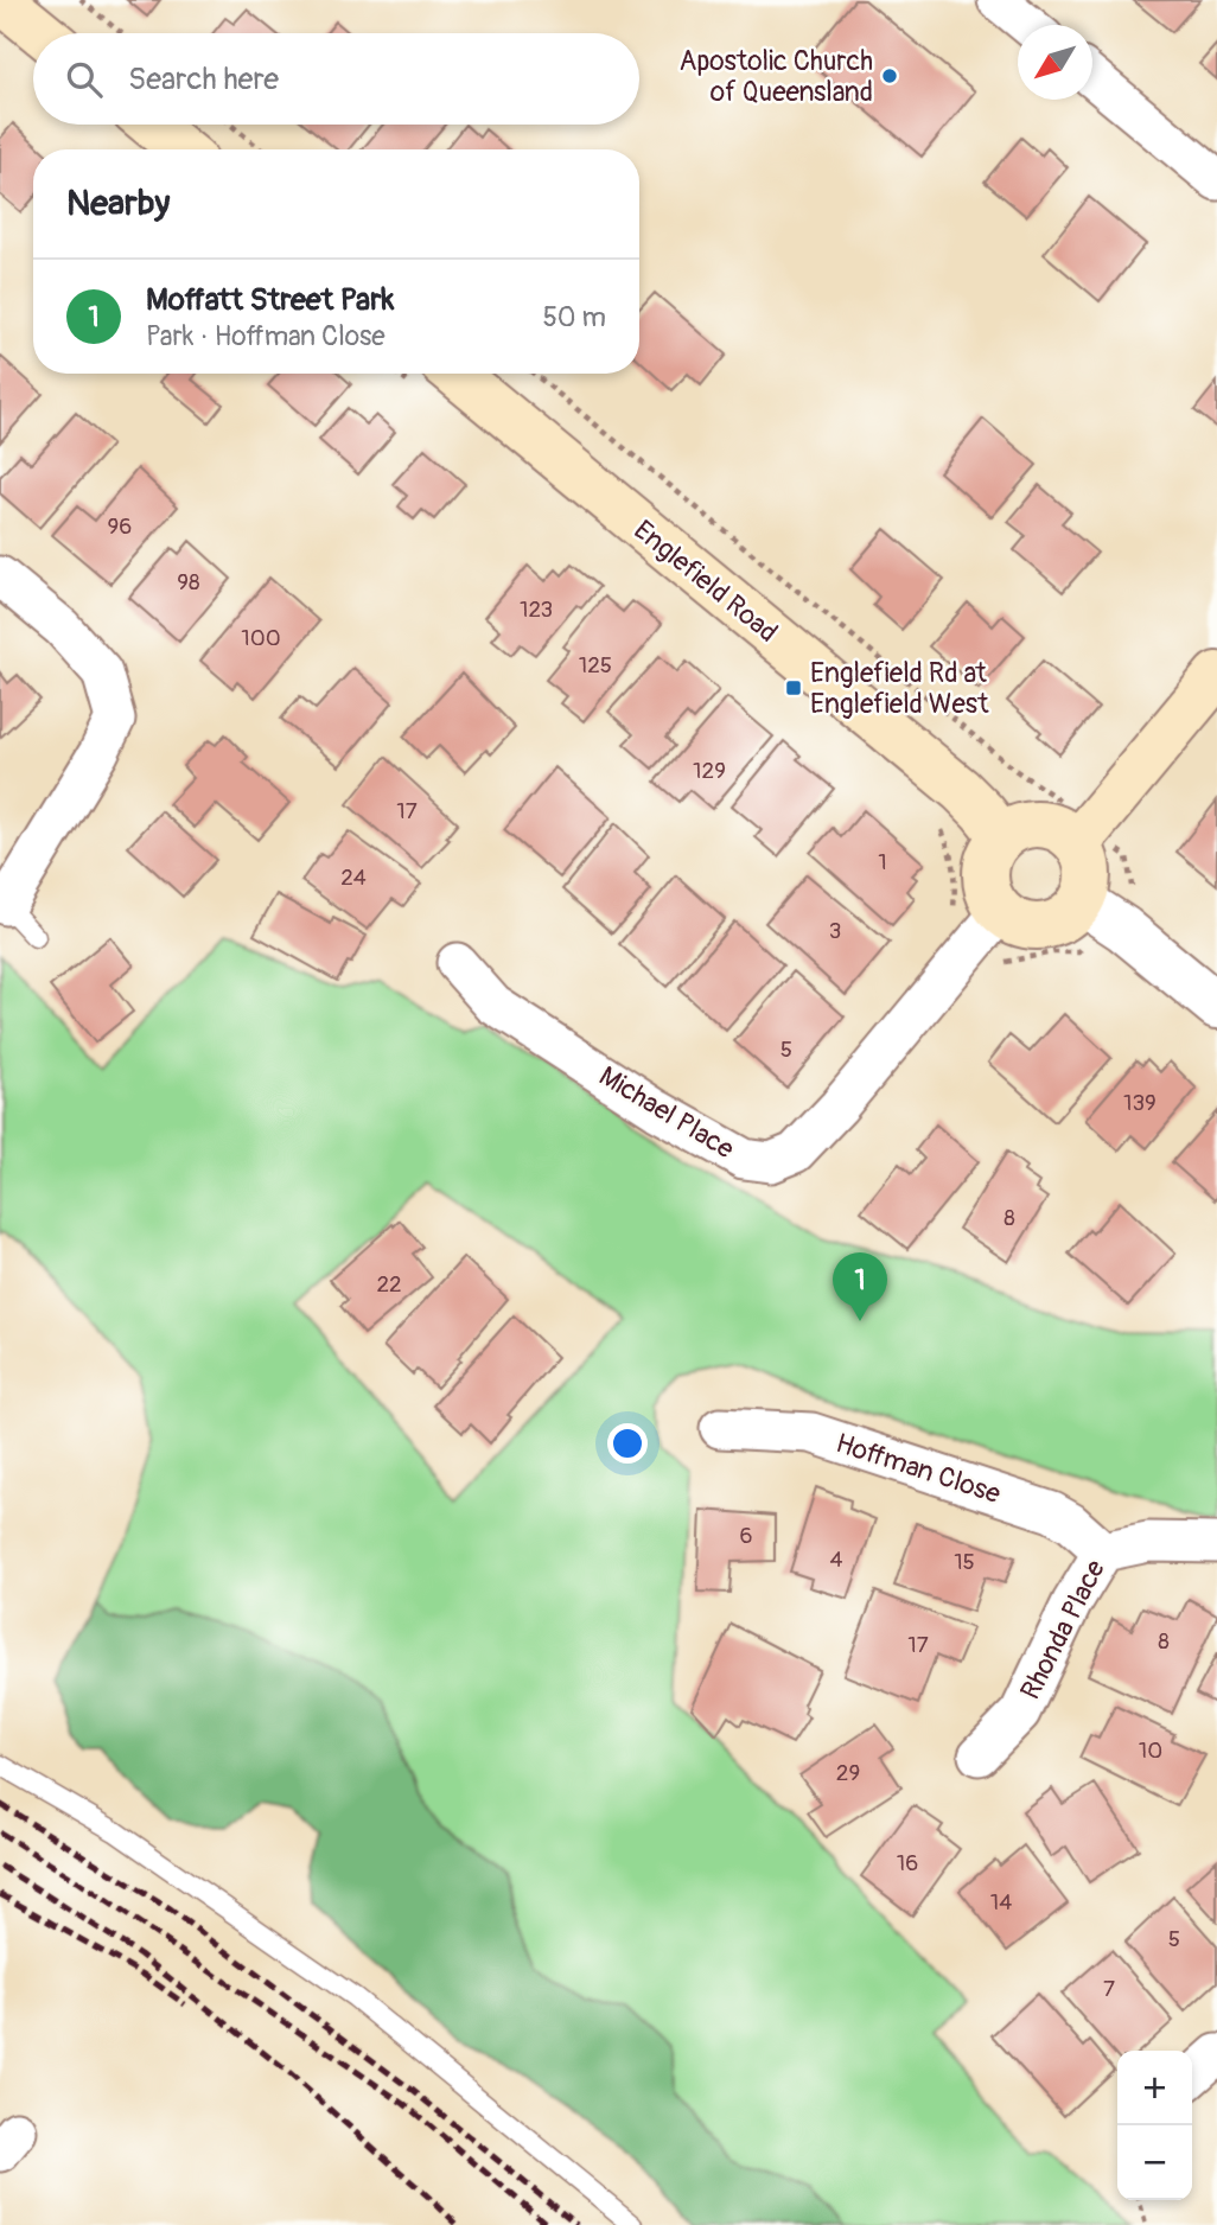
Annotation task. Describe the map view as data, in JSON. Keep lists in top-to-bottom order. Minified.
{"streets":{"main road":["Englefield Road"],"street":["Michael Place","Hoffman Close","Rhonda Place"]},"crossings":[["Hoffman Close","Rhonda Place"]],"places":{"other":["Apostolic Church of Queensland"],"transit":["Englefield Rd at Englefield West"]},"house_numbers":["96","98","123","100","125","129","17","1","24","3","5","139","8","22","6","4","15","8","17","10","29","16","14","5","7"],"north":"bottom left","page":{"search":"Search here","heading":"Nearby","list":[{"mark":"1","name":"Moffatt Street Park","note":"Park · Hoffman Close","value":"50 m"}],"pins":"1","map_buttons":["+","−"]}}
